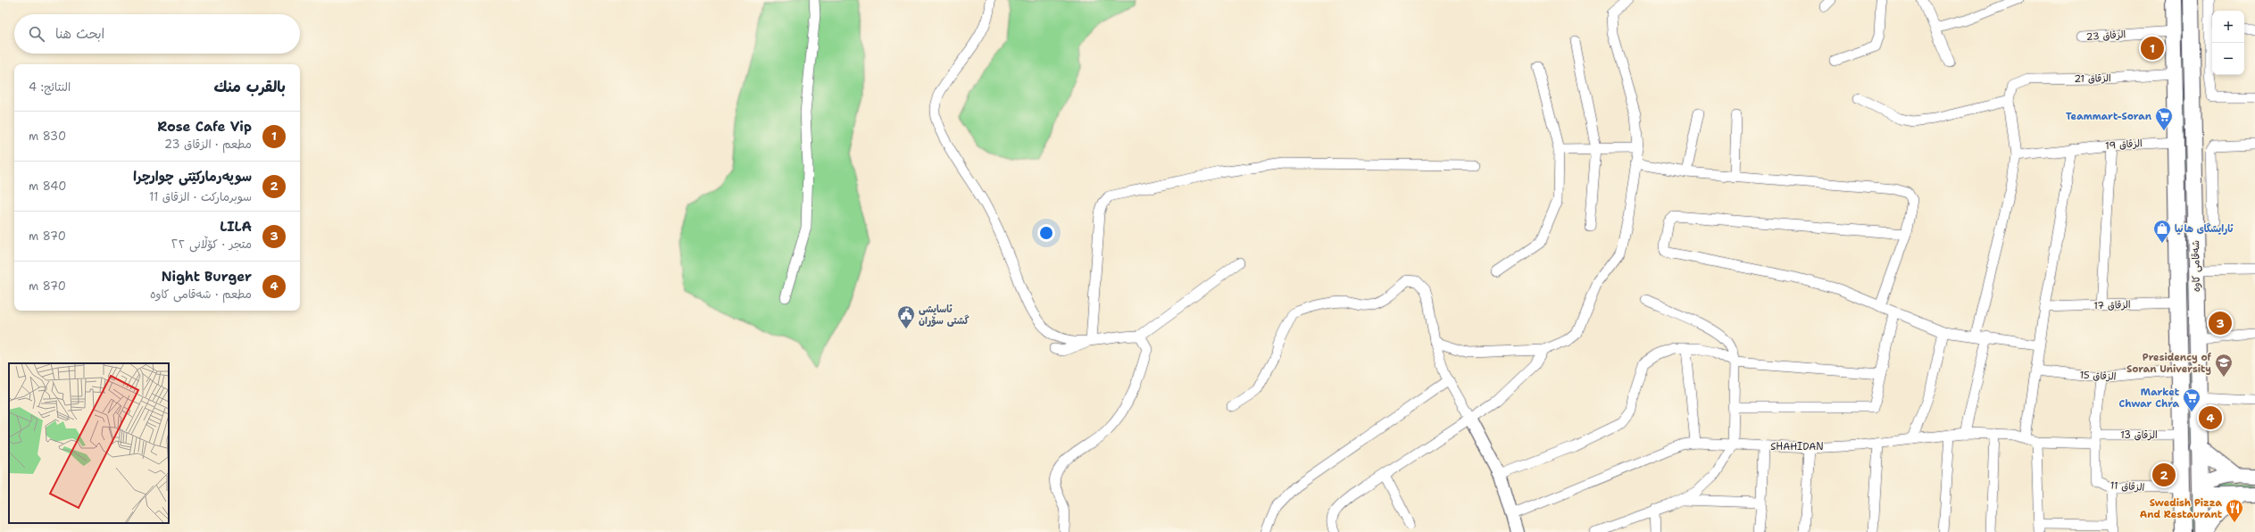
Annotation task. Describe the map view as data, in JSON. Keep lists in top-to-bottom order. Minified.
{"streets":{"main road":["شەقامی کاوە"],"street":["الزقاق 23","الزقاق 21","الزقاق 19","الزقاق 17","الزقاق 15","الزقاق 13","SHAHIDAN","الزقاق 11"]},"crossings":[["الزقاق 23","شەقامی کاوە"],["الزقاق 21","شەقامی کاوە"],["الزقاق 19","شەقامی کاوە"],["شەقامی کاوە","الزقاق 17"],["شەقامی کاوە","الزقاق 15"],["شەقامی کاوە","الزقاق 13"],["شەقامی کاوە","الزقاق 11"],["الزقاق 13","SHAHIDAN"],["الزقاق 13","الزقاق 11"],["SHAHIDAN","الزقاق 11"]],"places":{"supermarket":["Teammart-Soran","Market Chwar Chra"],"shop":["ئارایشگای هانیا"],"public building":["ئاسایشی گشتی سۆران"],"school or university":["Presidency of Soran University"],"restaurant":["Swedish Pizza And Restaurant"]},"page":{"map_buttons":["+","−"],"search":"ابحث هنا","pins":["1","3","4","2"],"heading":["بالقرب منك","النتائج: 4"],"list":[{"mark":"1","name":"Rose Cafe Vip","note":"مطعم · الزقاق 23","value":"830 m"},{"mark":"2","name":"سوپەرمارکێتی چوارچرا","note":"سوبرماركت · الزقاق 11","value":"840 m"},{"mark":"3","name":"LILA","note":"متجر · کۆڵانی ٢٢","value":"870 m"},{"mark":"4","name":"Night Burger","note":"مطعم · شەقامی کاوە","value":"870 m"}]}}
